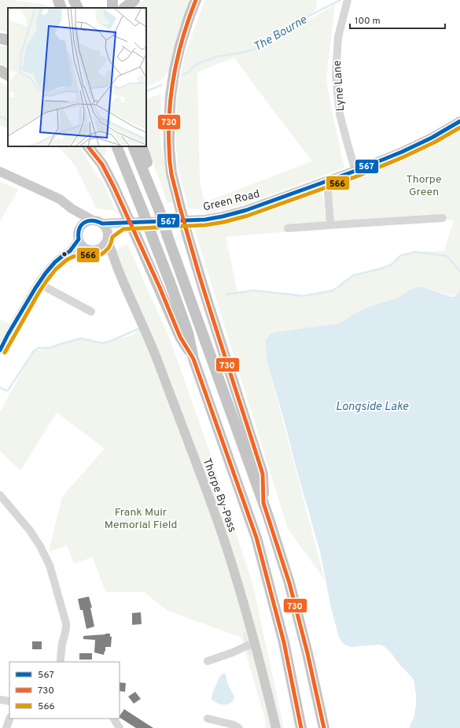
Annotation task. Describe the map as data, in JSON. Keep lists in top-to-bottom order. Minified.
{"streets":{"main road":["Green Road","Thorpe By-Pass"],"street":["Lyne Lane"]},"crossings":[["Lyne Lane","Green Road"],["Green Road","Thorpe By-Pass"]],"water":["The Bourne","Longside Lake"],"parks":["Thorpe Green","Frank Muir Memorial Field"],"lines":["transit line 730","transit line 567","transit line 566"],"legend":["567","730","566"],"scale_bar":"100 m"}
